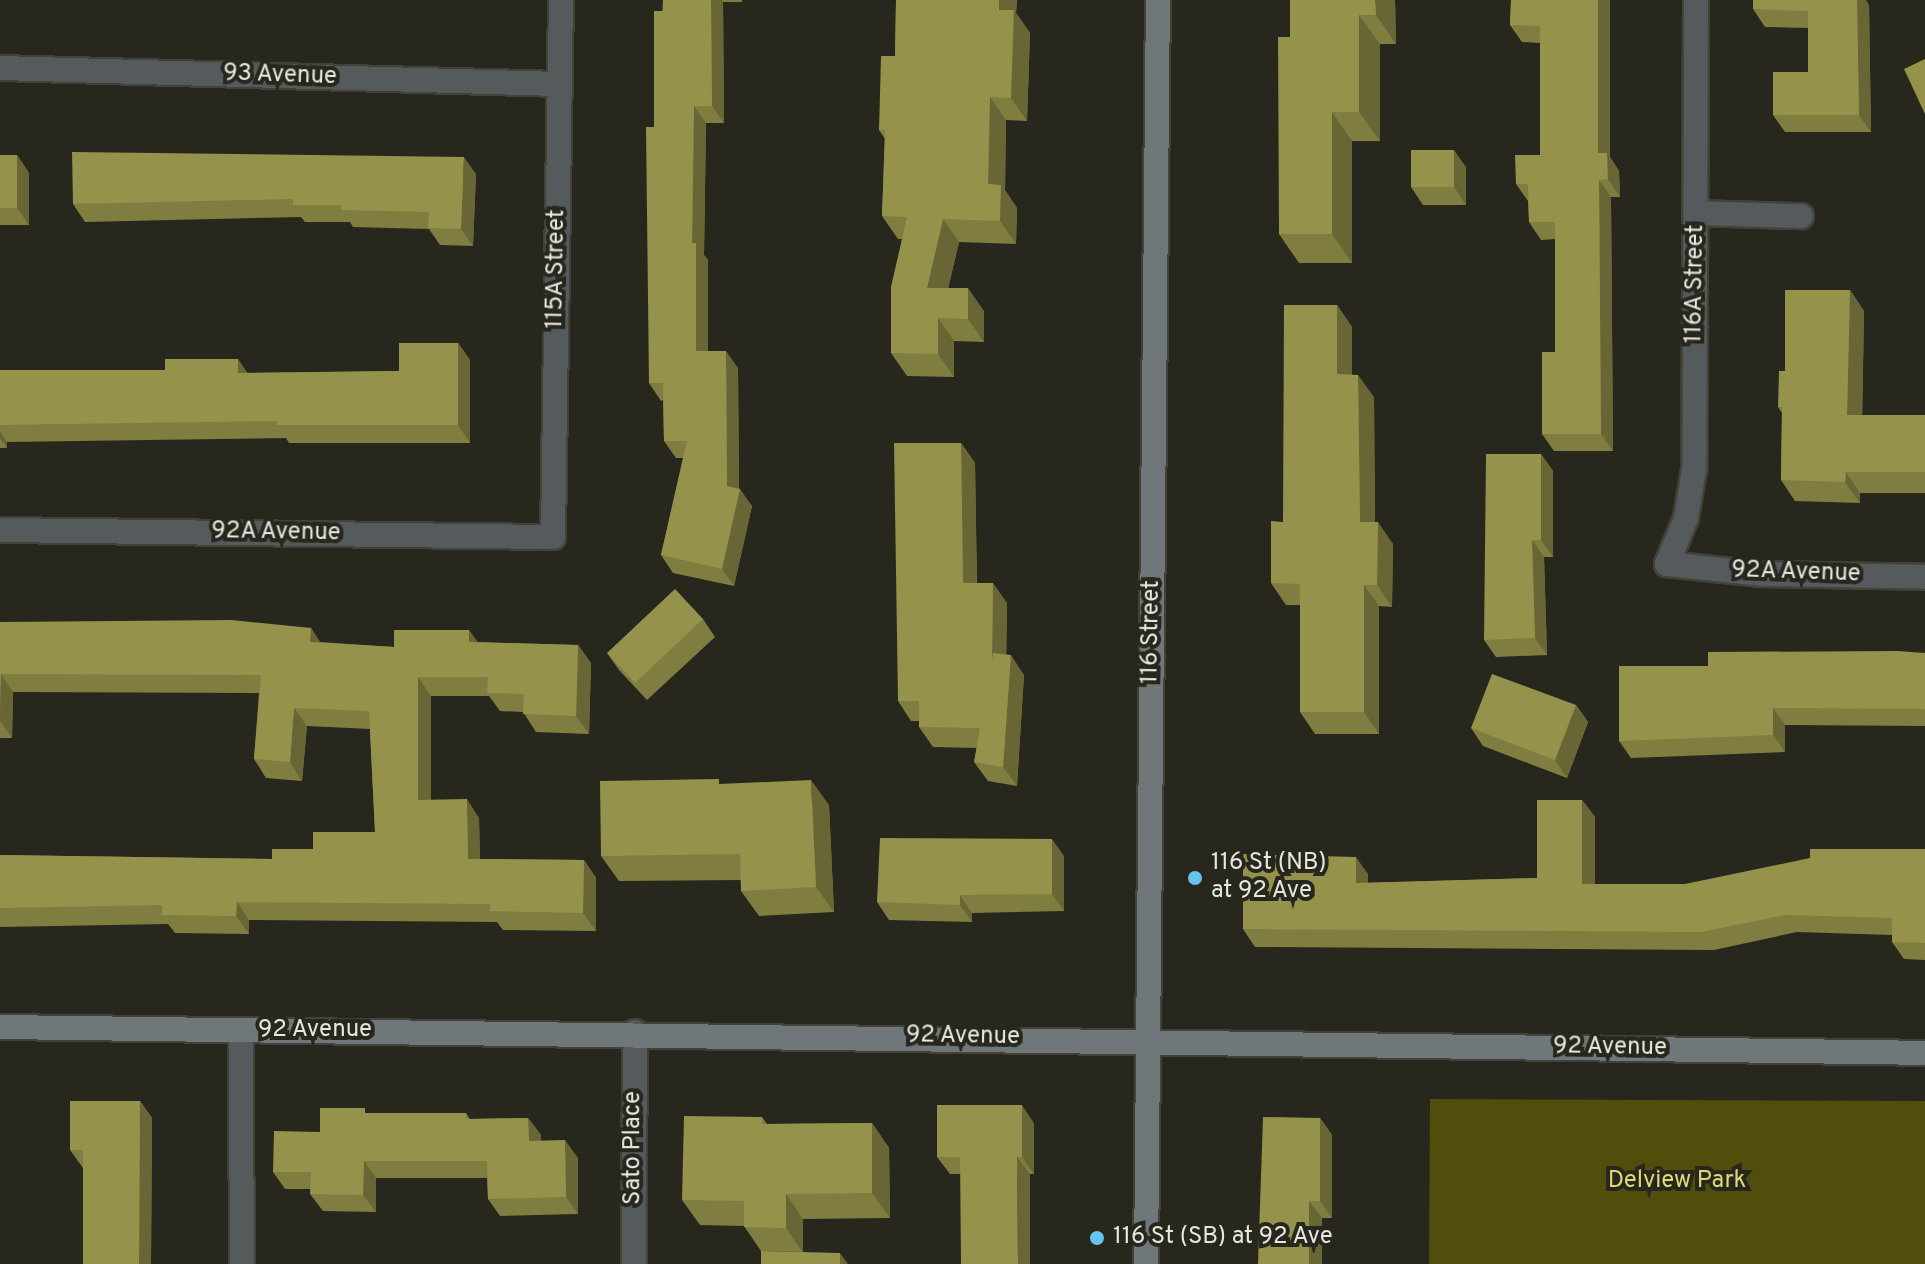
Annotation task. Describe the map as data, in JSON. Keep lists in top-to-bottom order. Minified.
{"streets":{"street":["93 Avenue","115A Street","116A Street","92A Avenue","116 Street","92 Avenue","Sato Place"]},"crossings":[["93 Avenue","115A Street"],["115A Street","92A Avenue"],["116A Street","92A Avenue"],["116 Street","92 Avenue"],["92 Avenue","Sato Place"]],"parks":["Delview Park"],"places":["116 St (NB) at 92 Ave","116 St (SB) at 92 Ave"]}
